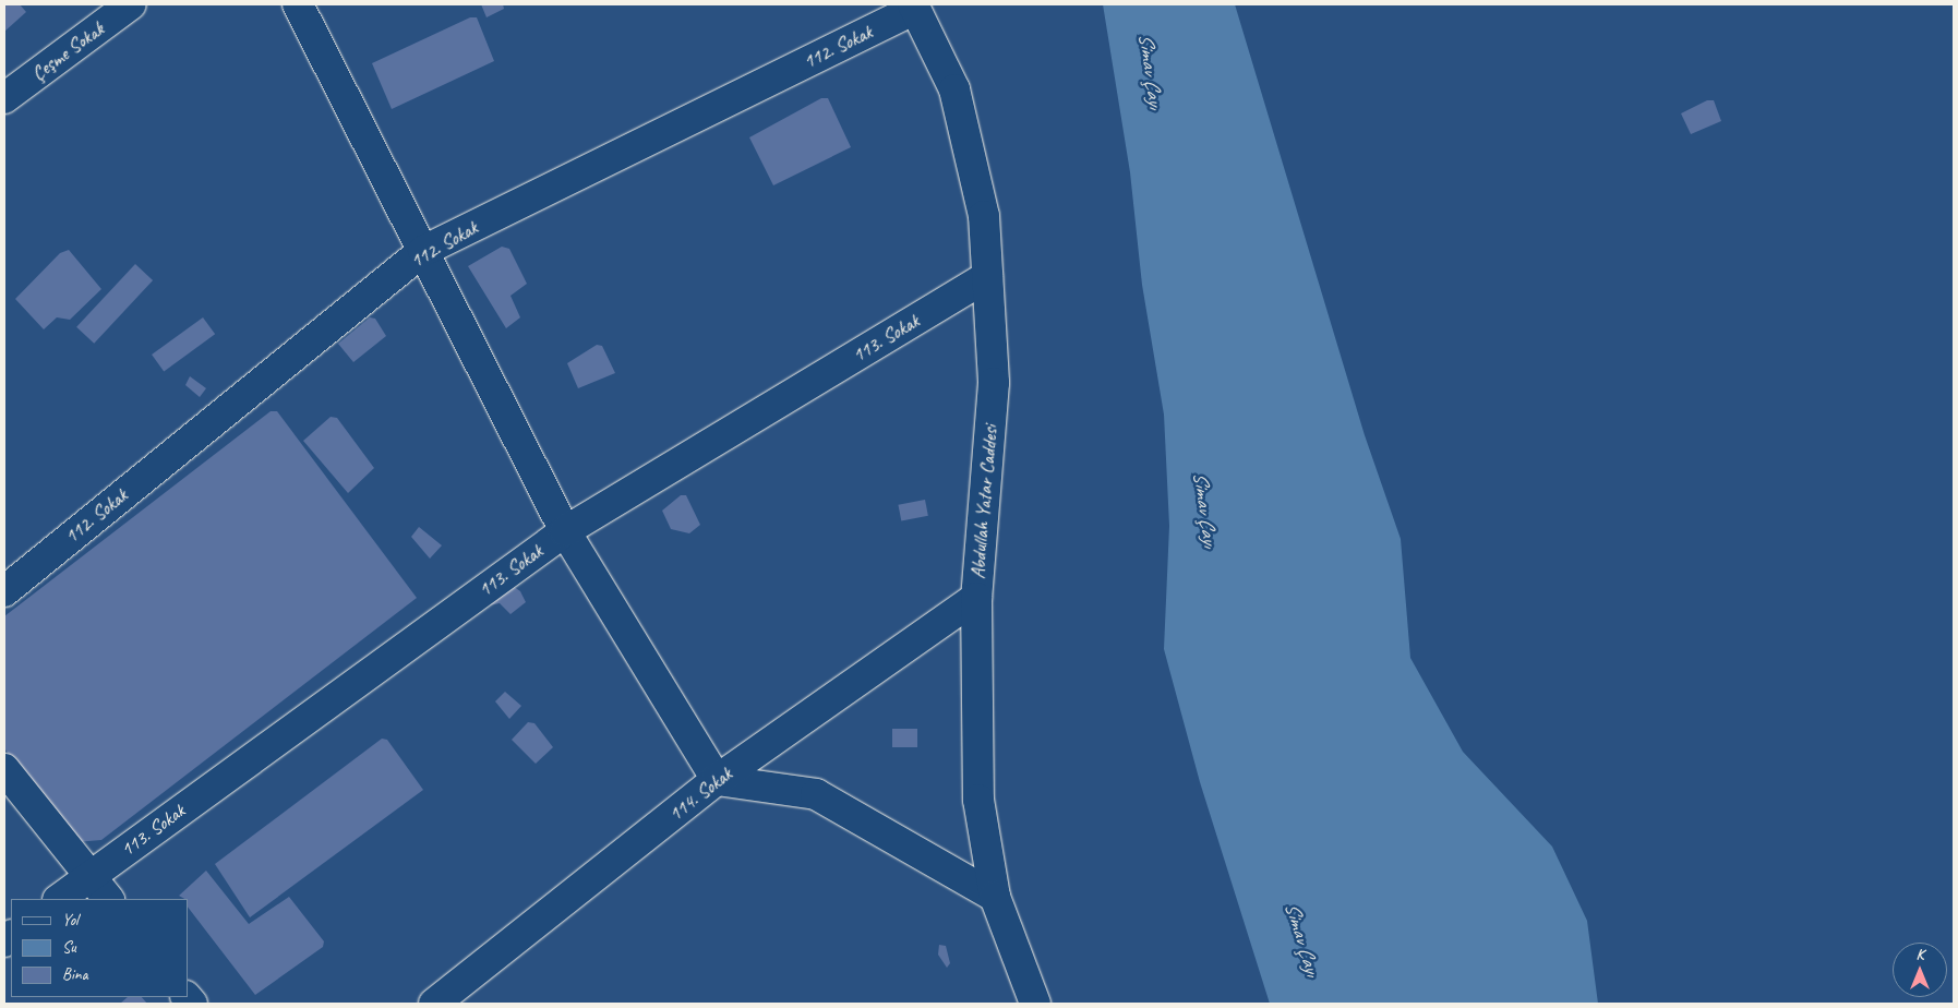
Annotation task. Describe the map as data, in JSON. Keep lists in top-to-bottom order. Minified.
{"streets":{"street":["112. Sokak","Çeşme Sokak","113. Sokak","Abdullah Yatar Caddesi","114. Sokak"]},"crossings":[["112. Sokak","Abdullah Yatar Caddesi"],["113. Sokak","Abdullah Yatar Caddesi"],["Abdullah Yatar Caddesi","114. Sokak"]],"water":["Simav Çayı"],"legend":["Yol","Su","Bina"],"north":"top"}
